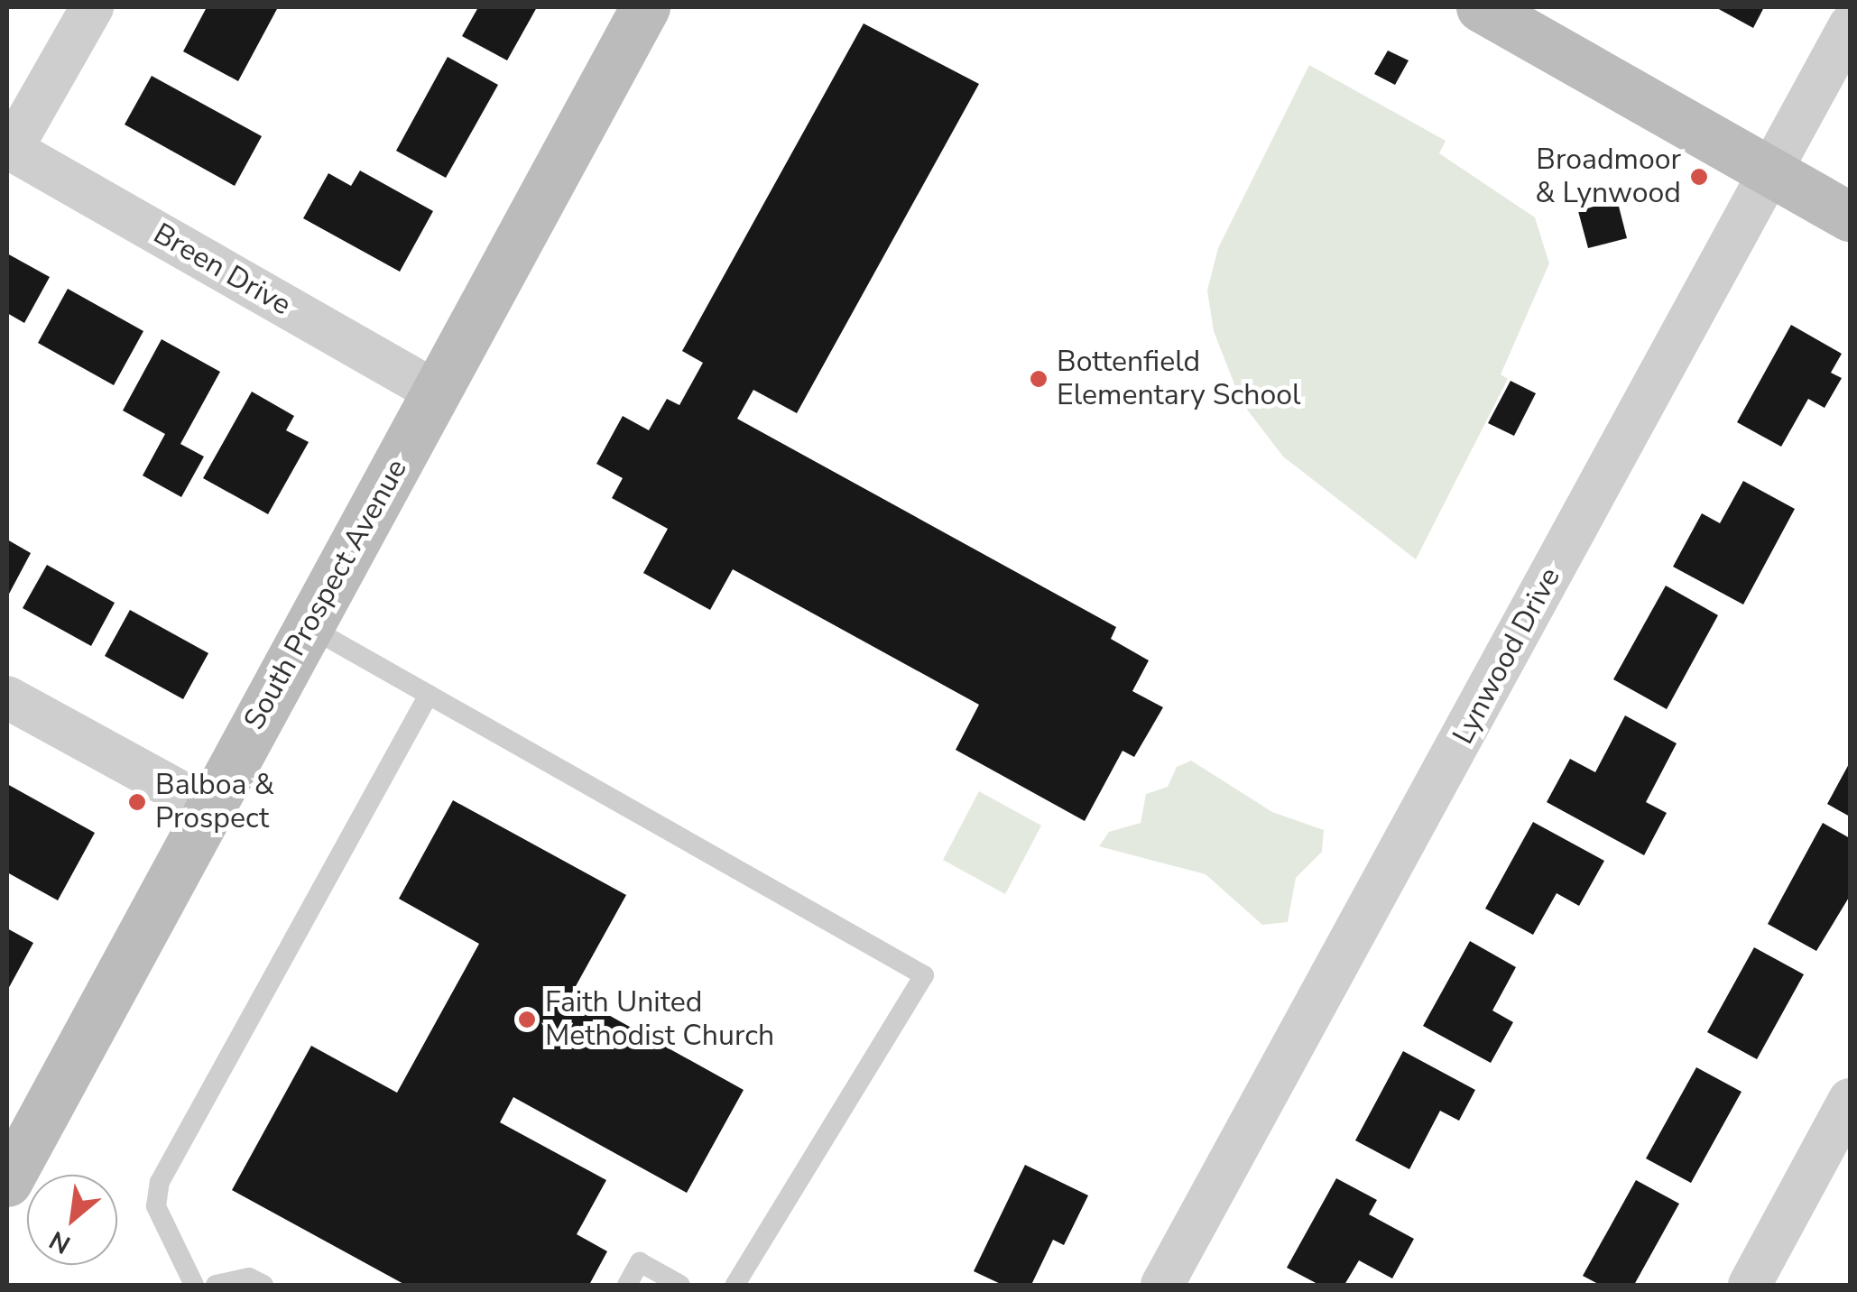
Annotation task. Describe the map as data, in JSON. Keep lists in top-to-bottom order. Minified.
{"streets":{"main road":["South Prospect Avenue"],"street":["Breen Drive","Lynwood Drive"]},"crossings":[["Breen Drive","South Prospect Avenue"]],"places":["Broadmoor & Lynwood","Bottenfield Elementary School","Balboa & Prospect","Faith United Methodist Church"],"north":"bottom left"}
